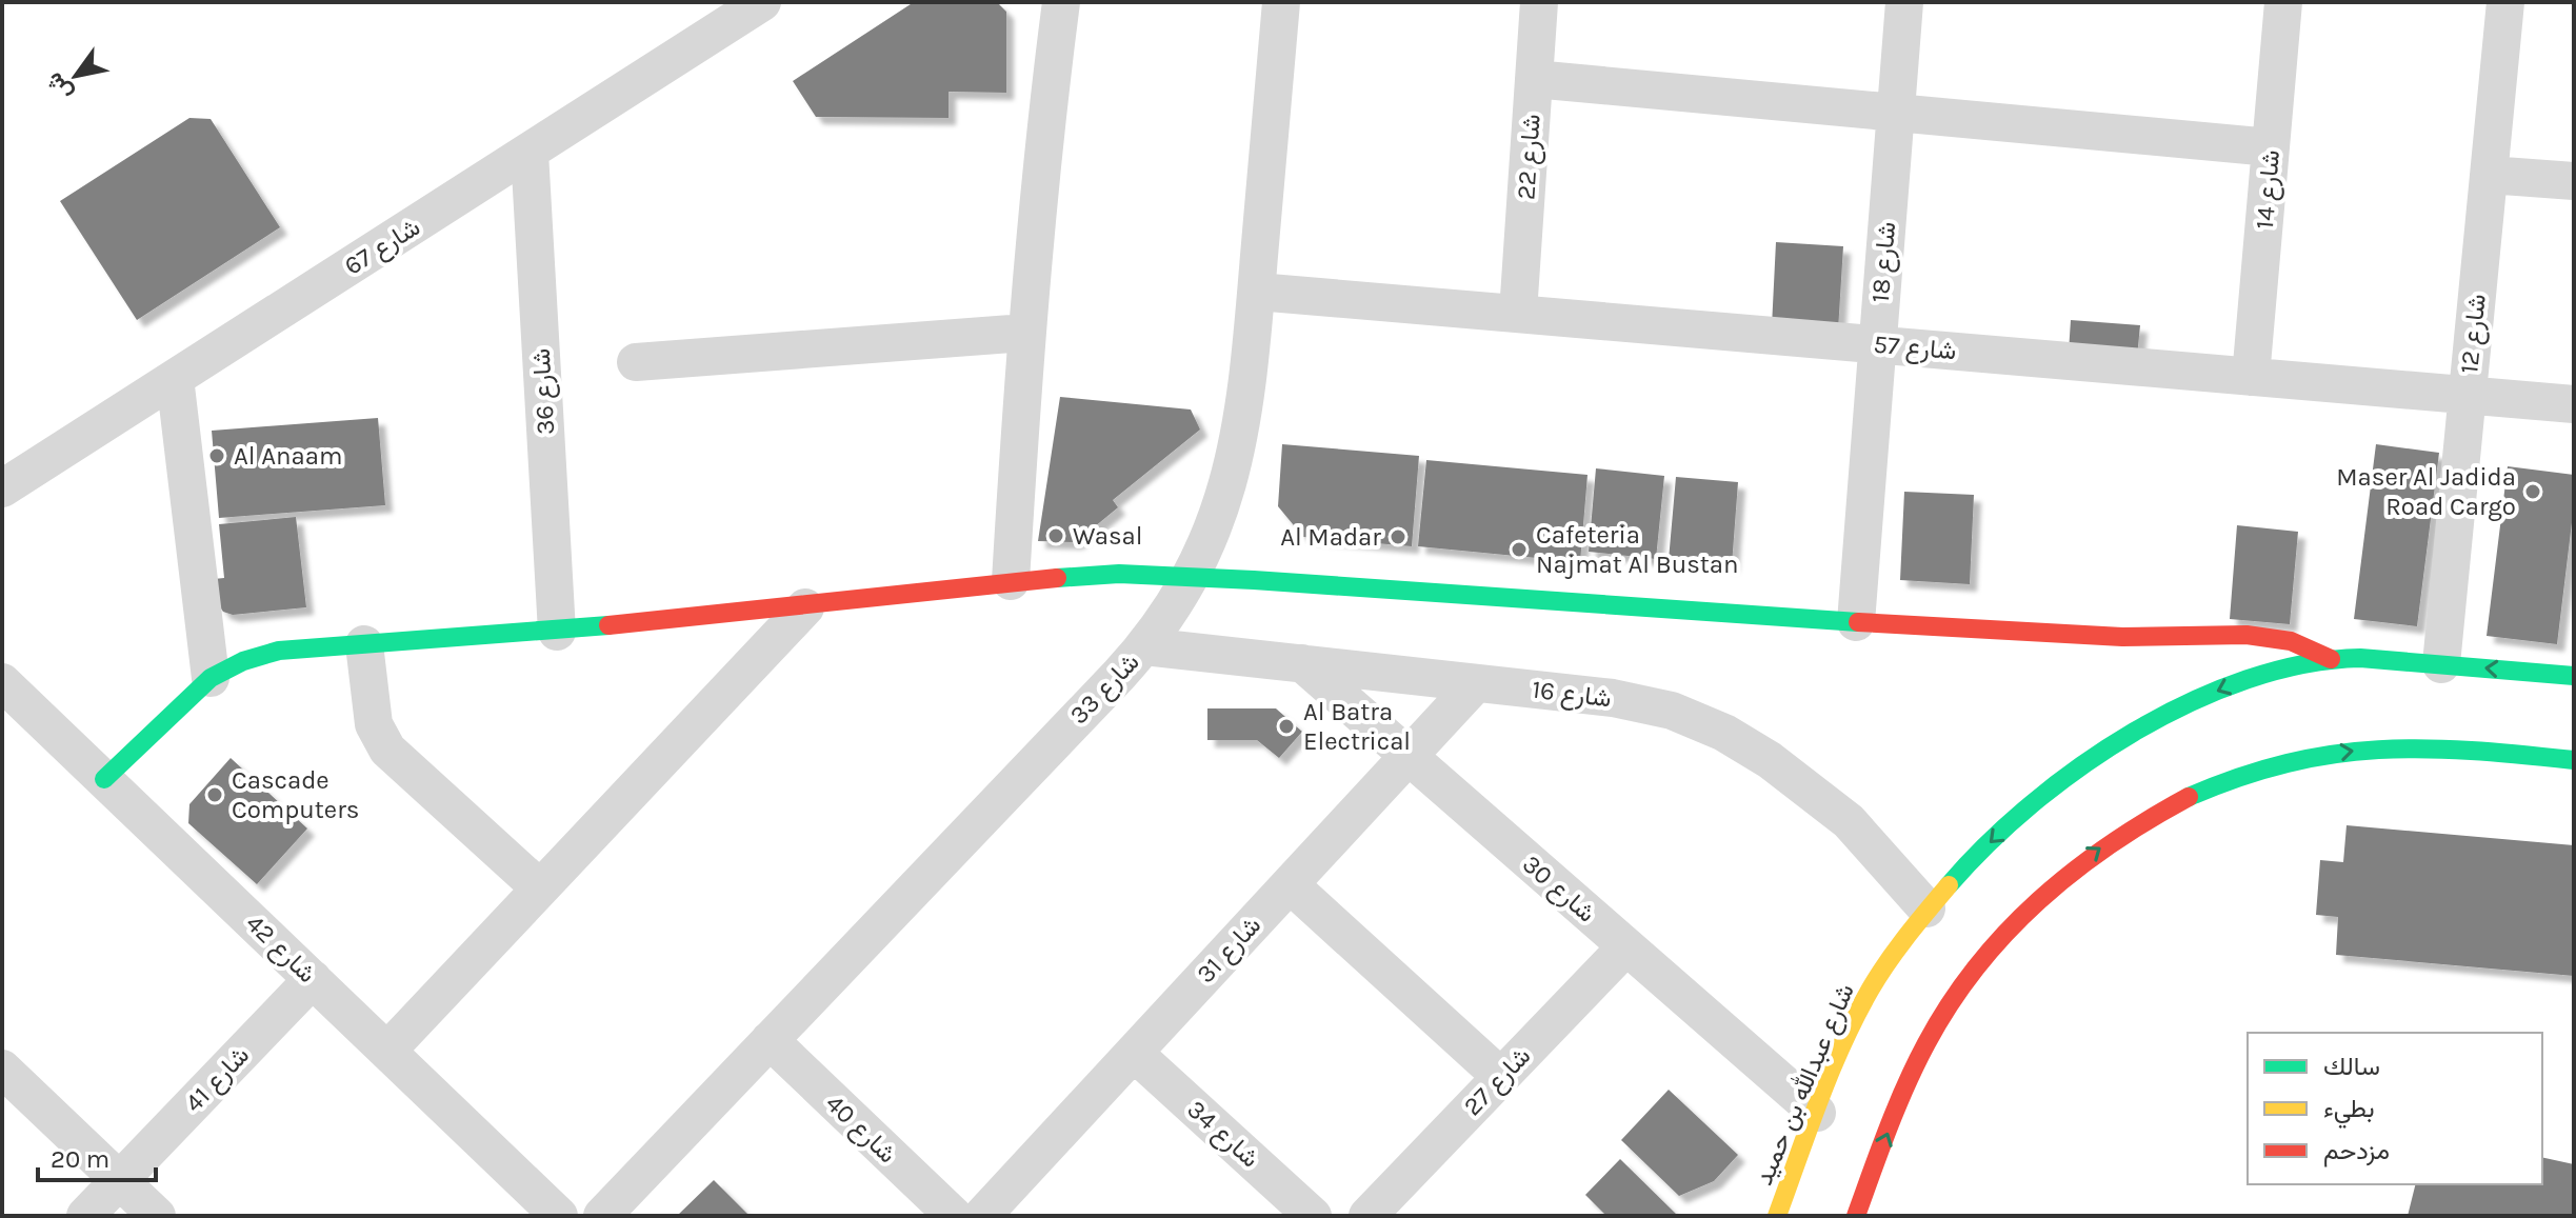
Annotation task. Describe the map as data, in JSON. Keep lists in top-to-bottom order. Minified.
{"streets":{"street":["شارع 22","شارع 14","شارع 67","شارع 18","شارع 12","شارع 57","شارع 36","شارع 33","شارع 16","شارع 30","شارع 42","شارع 31","شارع 41","شارع 27","شارع عبدالله بن حميد","شارع 40","شارع 34"]},"crossings":[["شارع 22","شارع 57"],["شارع 14","شارع 57"],["شارع 67","شارع 36"],["شارع 18","شارع 57"],["شارع 12","شارع 57"],["شارع 12","شارع عبدالله بن حميد"],["شارع 57","شارع 33"],["شارع 33","شارع 16"],["شارع 33","شارع 40"],["شارع 16","شارع 30"],["شارع 16","شارع 31"],["شارع 16","شارع عبدالله بن حميد"],["شارع 30","شارع 31"],["شارع 30","شارع 27"],["شارع 30","شارع عبدالله بن حميد"],["شارع 42","شارع 41"],["شارع 31","شارع 34"]],"one_way":["شارع عبدالله بن حميد"],"places":["Al Anaam","Maser Al Jadida Road Cargo","Wasal","Al Madar","Cafeteria Najmat Al Bustan","Al Batra Electrical","Cascade Computers"],"legend":["سالك","بطيء","مزدحم"],"scale_bar":"20 m","north":"bottom left"}
